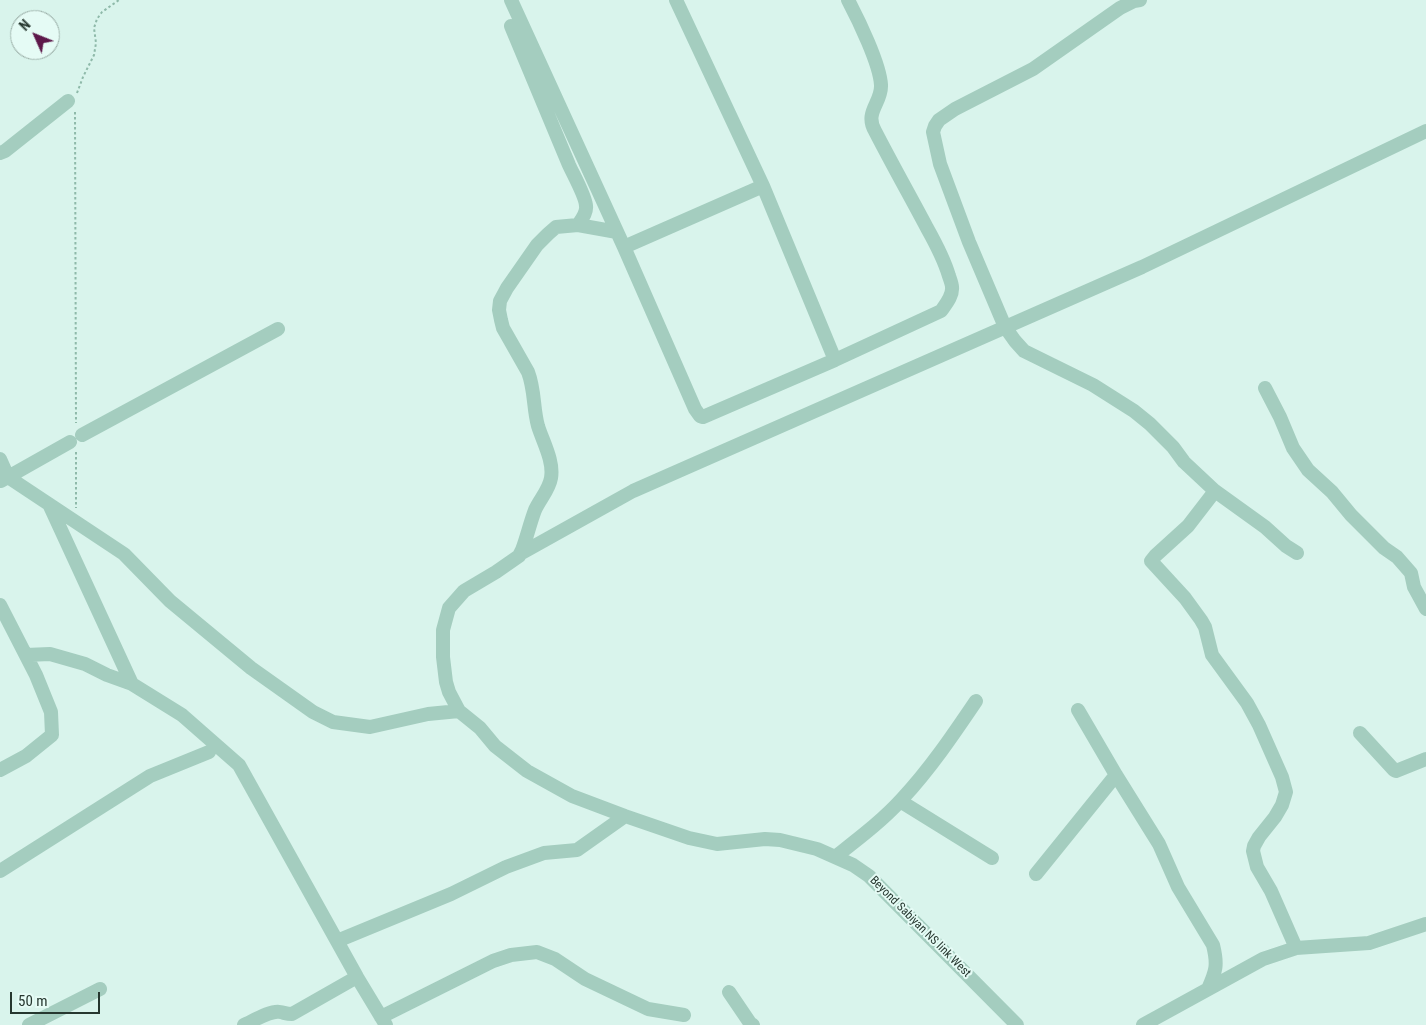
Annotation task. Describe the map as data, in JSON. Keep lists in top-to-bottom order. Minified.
{"streets":{"street":["Beyond Sabiyan NS link West"]},"scale_bar":"50 m","north":"top left"}
